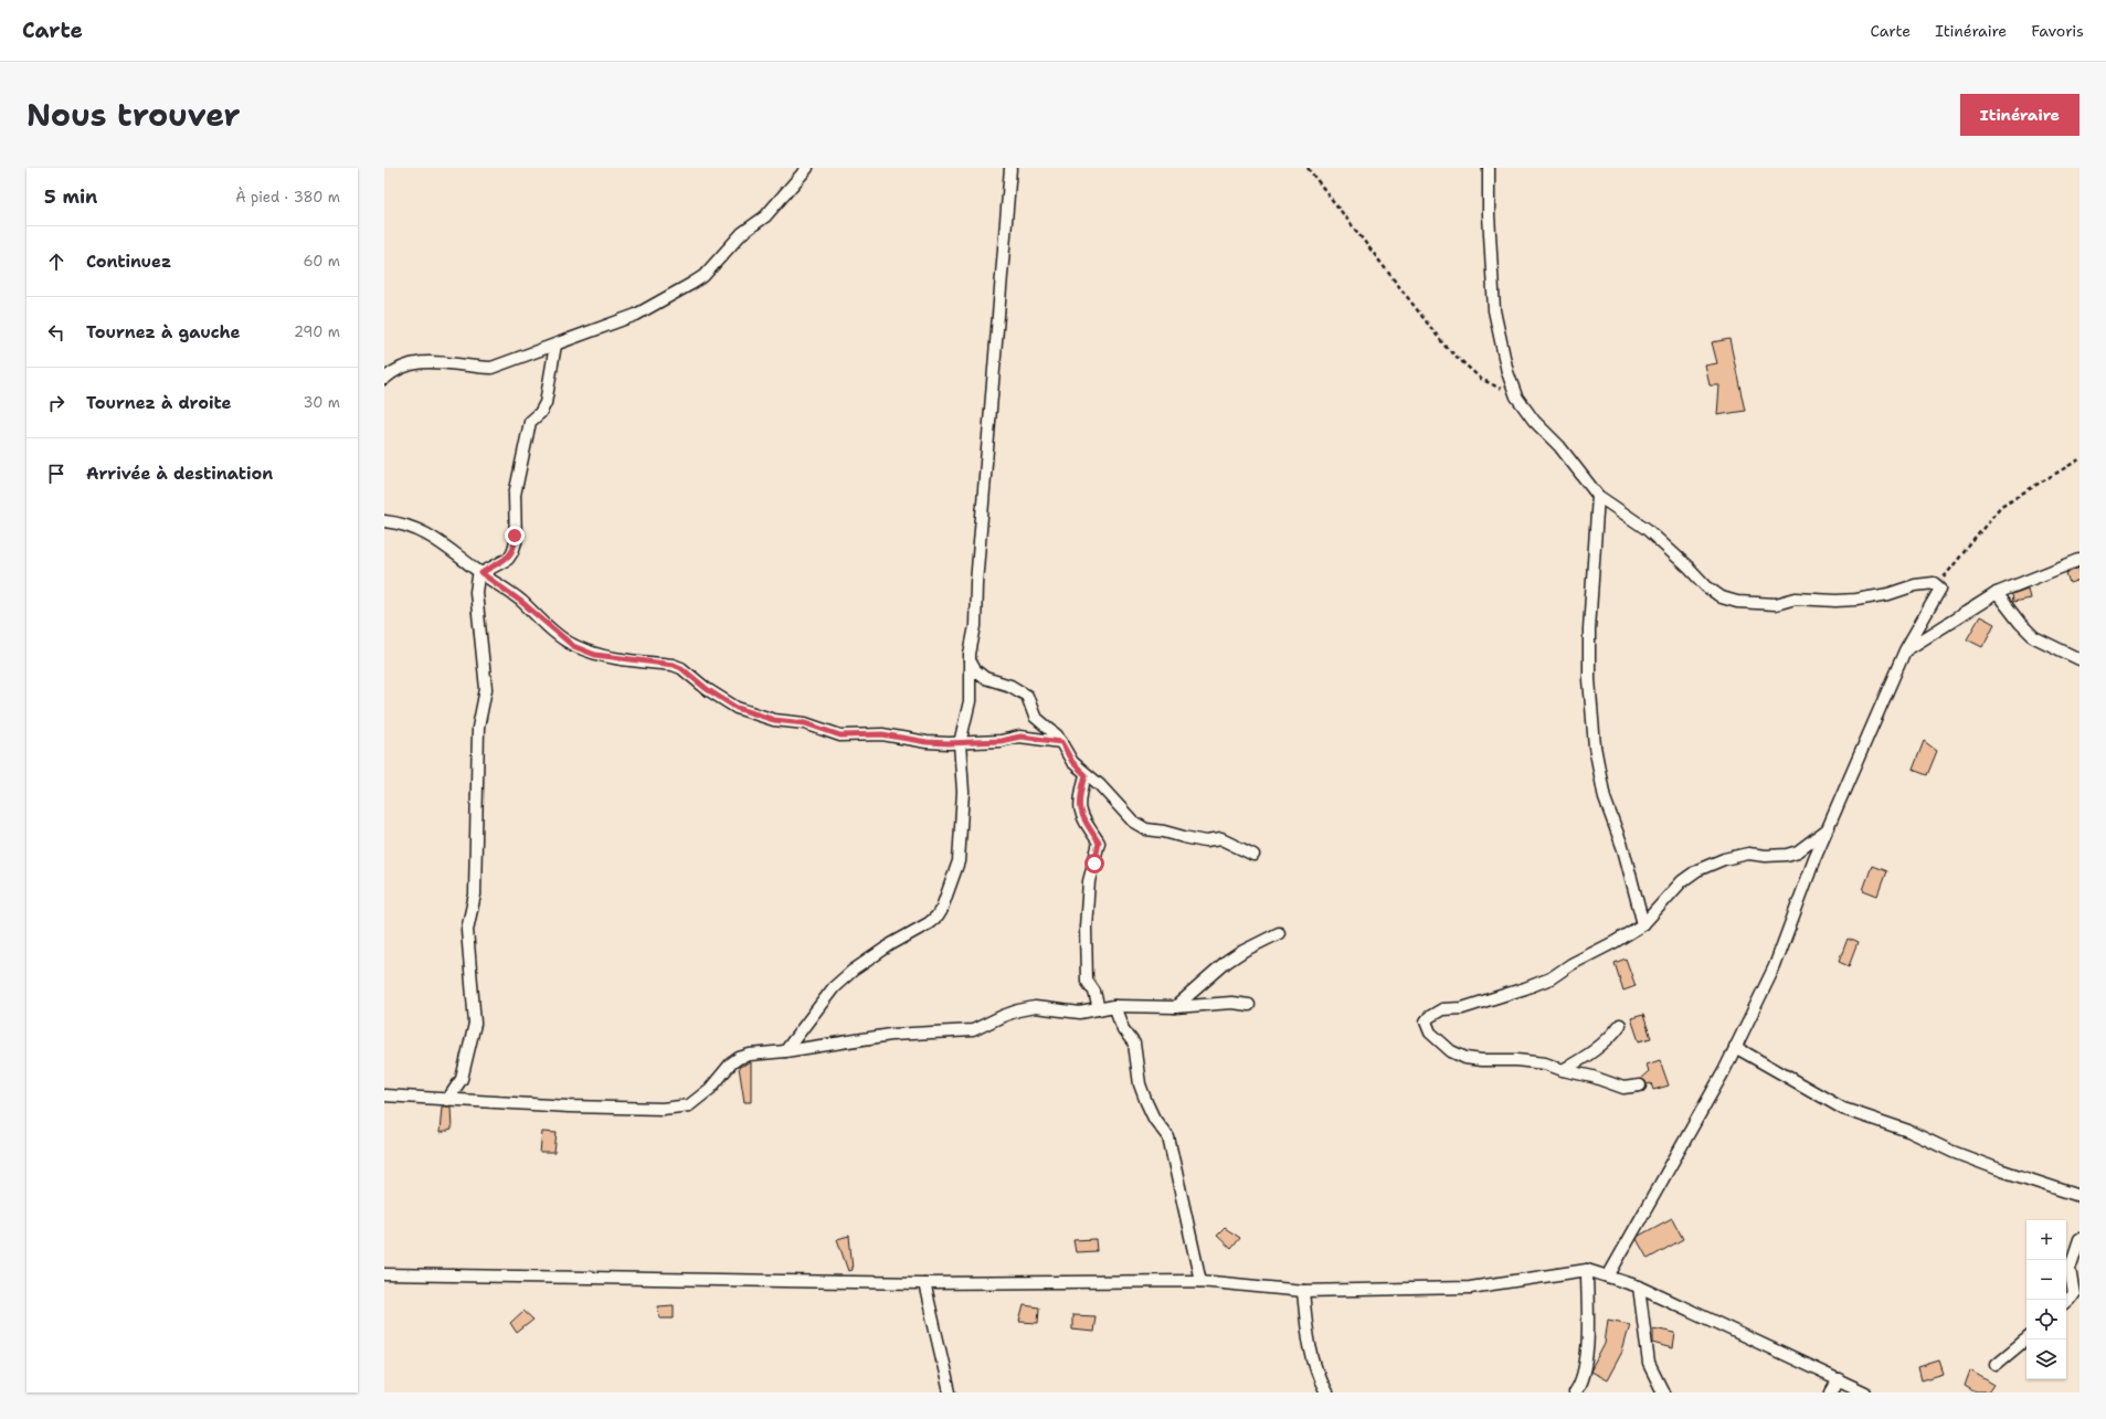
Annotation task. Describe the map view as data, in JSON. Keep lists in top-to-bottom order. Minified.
{"page":{"header":"Carte","nav":["Carte","Itinéraire","Favoris"],"title":"Nous trouver","buttons":"Itinéraire","heading":["5 min","À pied · 380 m"],"list":[["Continuez","60 m"],["Tournez à gauche","290 m"],["Tournez à droite","30 m"],"Arrivée à destination"],"map_buttons":["+","−"]}}
